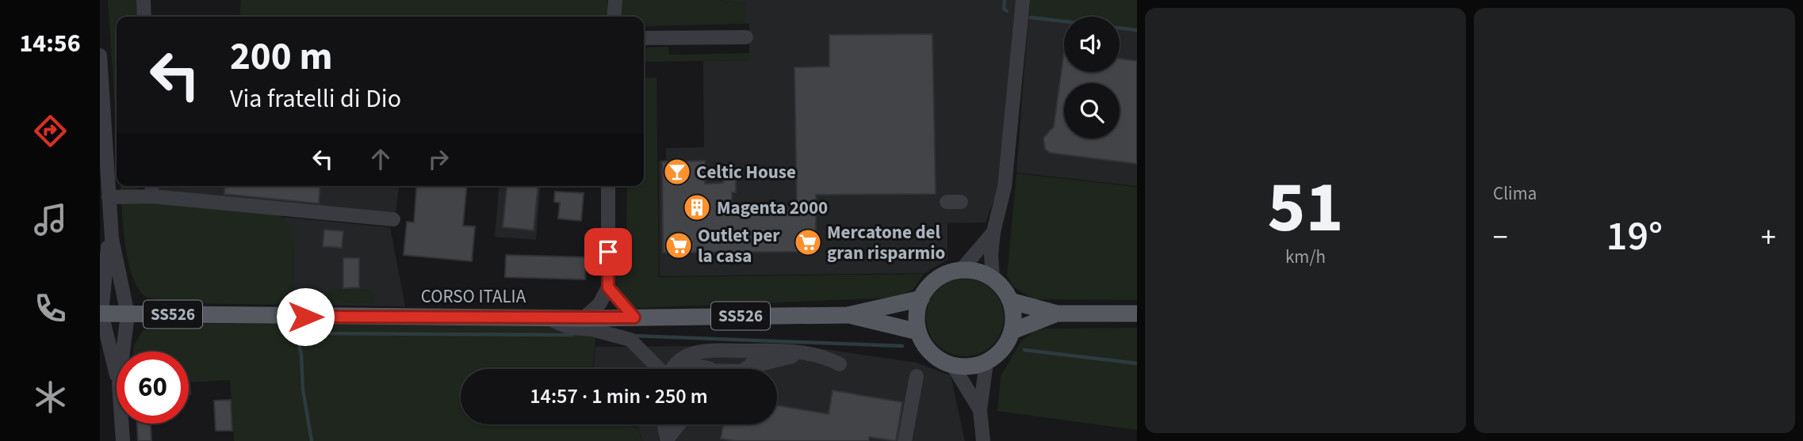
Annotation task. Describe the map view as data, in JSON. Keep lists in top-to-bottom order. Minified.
{"streets":{"main road":["CORSO ITALIA","SS526"]},"places":{"bar":["Celtic House"],"building":["Magenta 2000"],"supermarket":["Mercatone del gran risparmio","Outlet per la casa"]},"page":{"tabs":"14:56","tile":[["51","km/h"],"Clima"],"turn":["200 m","Via fratelli di Dio"],"heat":["−","19°","+"],"limit":"60","trip":"14:57 · 1 min · 250 m"}}
